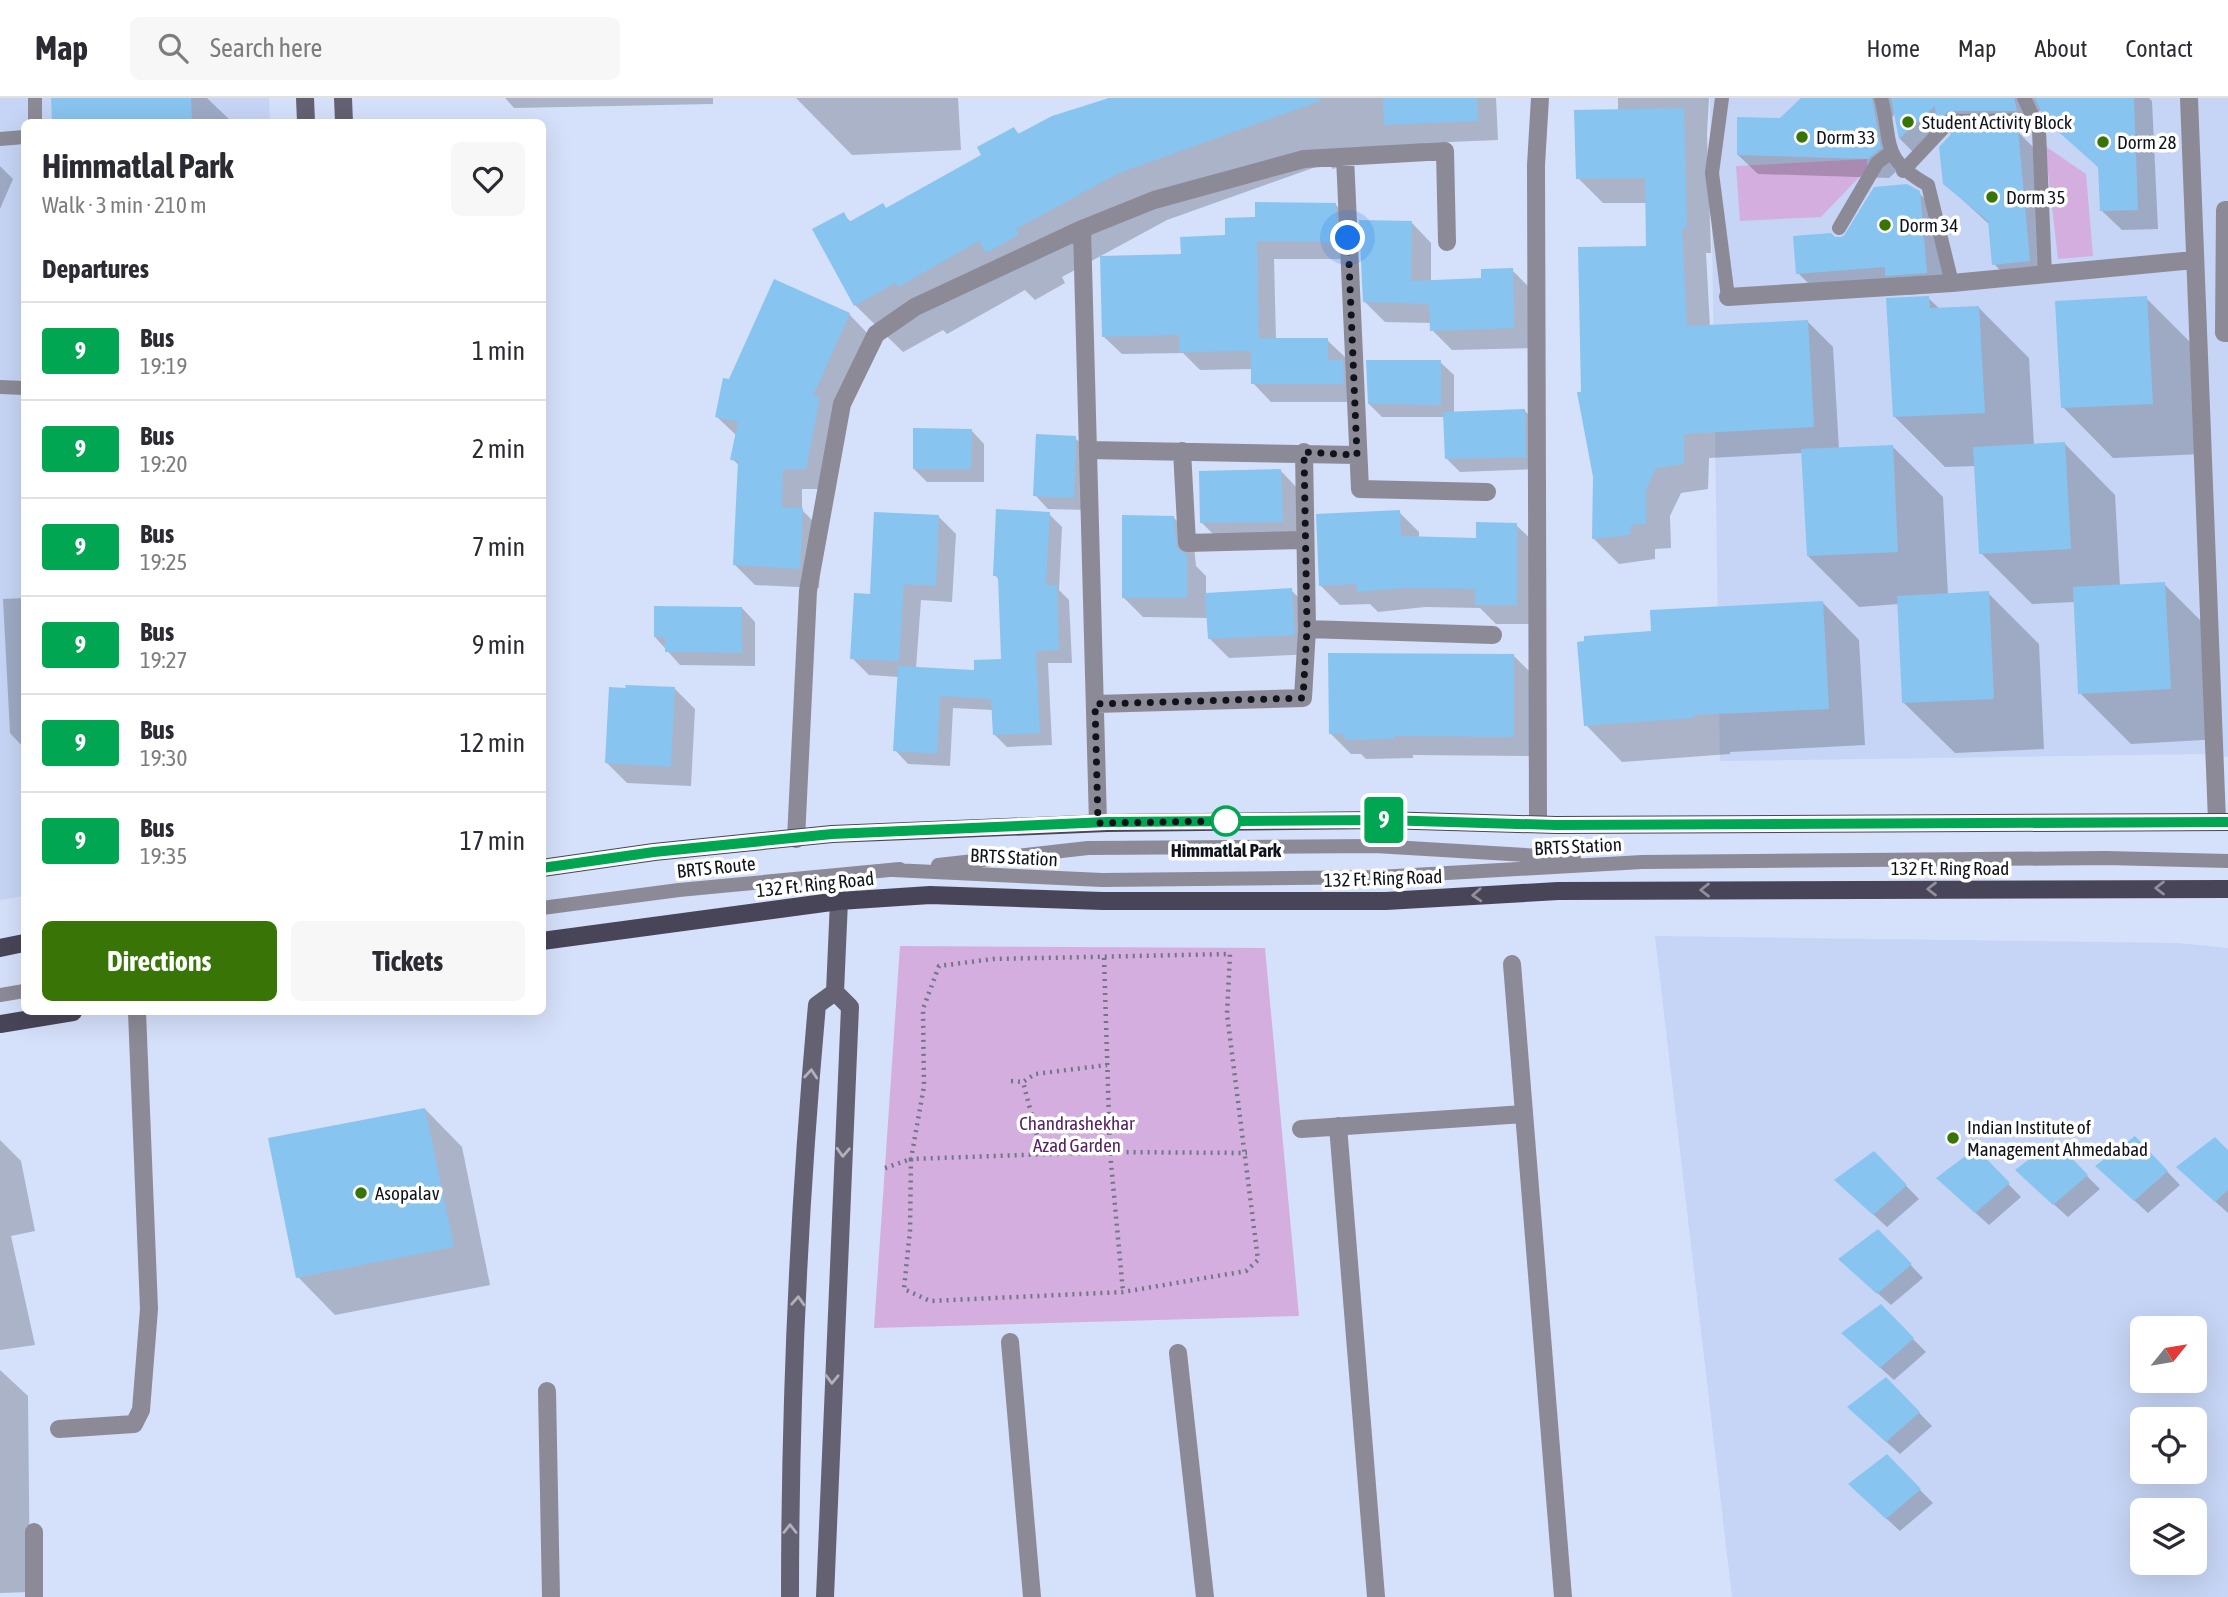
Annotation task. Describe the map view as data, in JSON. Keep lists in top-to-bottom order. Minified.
{"streets":{"main road":["132 Ft. Ring Road"],"lane":["BRTS Station","BRTS Route"]},"crossings":[["BRTS Station","BRTS Route"]],"parks":["Chandrashekhar Azad Garden"],"places":["Student Activity Block","Dorm 33","Dorm 28","Dorm 35","Dorm 34","Himmatlal Park","Indian Institute of Management Ahmedabad","Asopalav"],"lines":["bus line 9"],"north":"top right","page":{"header":"Map","search":"Search here","nav":["Home","Map","About","Contact"],"on_map":"9","heading":[["Himmatlal Park","Walk · 3 min · 210 m"],"Departures"],"list":[{"mark":"9","name":"Bus","note":"19:19","value":"1 min"},{"mark":"9","name":"Bus","note":"19:20","value":"2 min"},{"mark":"9","name":"Bus","note":"19:25","value":"7 min"},{"mark":"9","name":"Bus","note":"19:27","value":"9 min"},{"mark":"9","name":"Bus","note":"19:30","value":"12 min"},{"mark":"9","name":"Bus","note":"19:35","value":"17 min"}],"buttons":["Directions","Tickets"]}}
